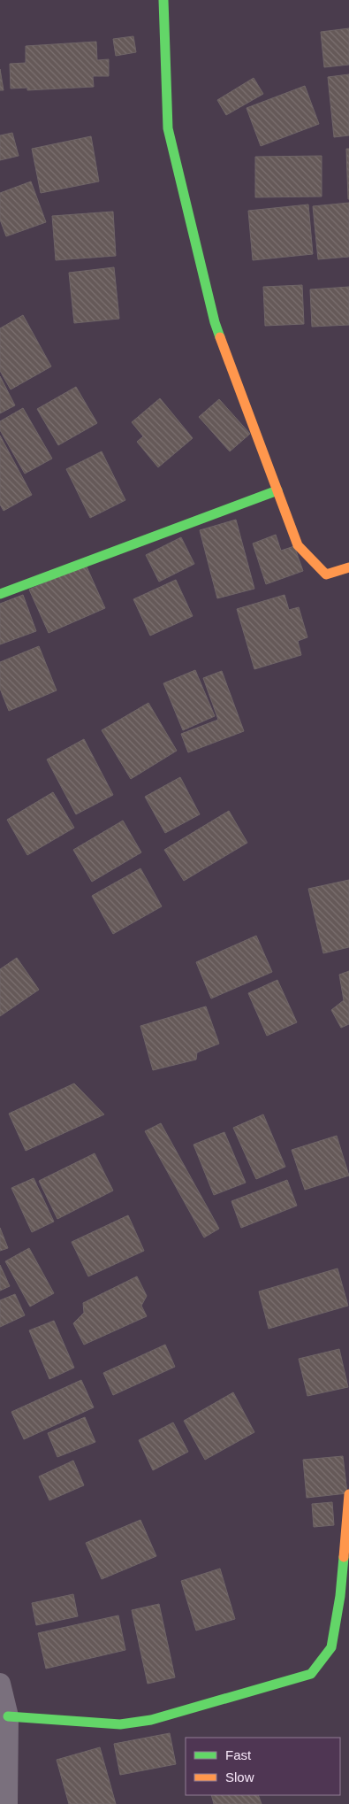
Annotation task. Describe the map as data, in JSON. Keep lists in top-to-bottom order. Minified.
{"legend":["Fast","Slow"]}
